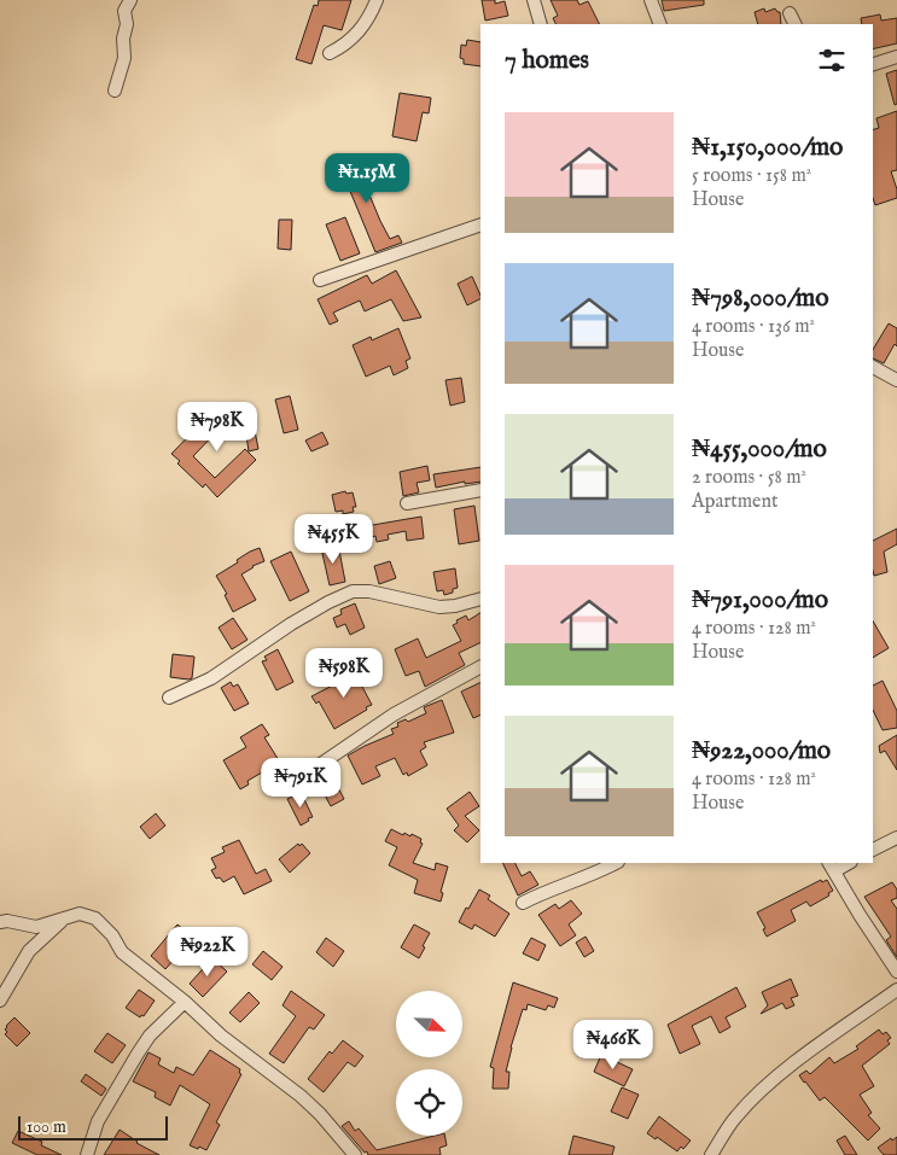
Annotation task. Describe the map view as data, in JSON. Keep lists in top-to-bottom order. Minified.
{"scale_bar":"100 m","north":"bottom right","page":{"heading":"7 homes","list":[{"name":"₦1,150,000/mo","note":"5 rooms · 158 m² · House"},{"name":"₦798,000/mo","note":"4 rooms · 136 m² · House"},{"name":"₦455,000/mo","note":"2 rooms · 58 m² · Apartment"},{"name":"₦791,000/mo","note":"4 rooms · 128 m² · House"},{"name":"₦922,000/mo","note":"4 rooms · 128 m² · House"}],"price":["₦1.15M","₦798K","₦455K","₦598K","₦791K","₦922K","₦466K"],"scale":"100 m"}}
